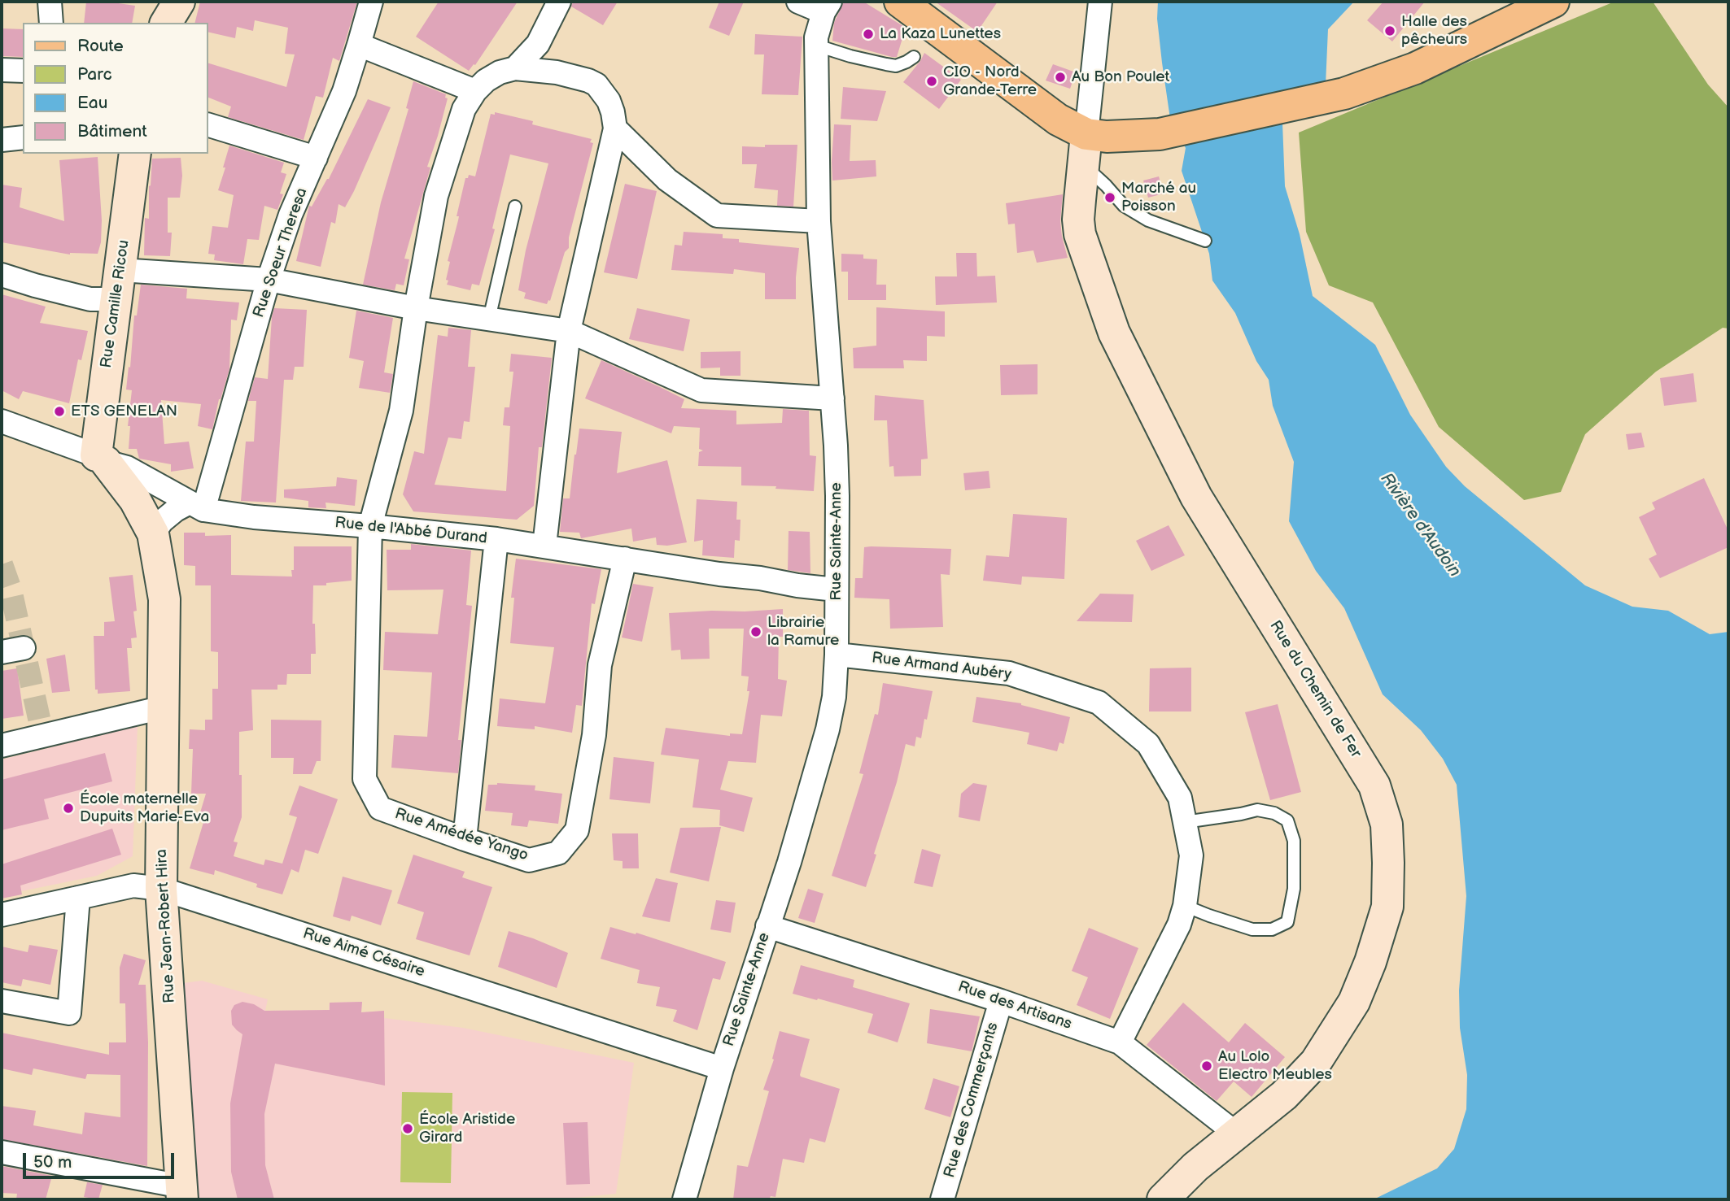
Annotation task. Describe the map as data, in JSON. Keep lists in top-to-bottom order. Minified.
{"streets":{"main road":["Rue Camille Ricou","Rue du Chemin de Fer","Rue Jean-Robert Hira"],"street":["Rue Soeur Theresa","Rue de l'Abbé Durand","Rue Sainte-Anne","Rue Armand Aubéry","Rue Amédée Yango","Rue Aimé Césaire","Rue des Artisans","Rue des Commerçants"]},"crossings":[["Rue Soeur Theresa","Rue de l'Abbé Durand"],["Rue Camille Ricou","Rue de l'Abbé Durand"],["Rue Camille Ricou","Rue Jean-Robert Hira"],["Rue de l'Abbé Durand","Rue Sainte-Anne"],["Rue de l'Abbé Durand","Rue Amédée Yango"],["Rue de l'Abbé Durand","Rue Jean-Robert Hira"],["Rue Sainte-Anne","Rue Armand Aubéry"],["Rue Sainte-Anne","Rue Aimé Césaire"],["Rue Sainte-Anne","Rue des Artisans"],["Rue Armand Aubéry","Rue des Artisans"],["Rue du Chemin de Fer","Rue des Artisans"],["Rue Jean-Robert Hira","Rue Aimé Césaire"],["Rue des Artisans","Rue des Commerçants"]],"water":["Rivière d'Audoin"],"places":["Halle des pêcheurs","La Kaza Lunettes","Au Bon Poulet","CIO - Nord Grande-Terre","Marché au Poisson","ETS GENELAN","Librairie la Ramure","École maternelle Dupuits Marie-Eva","Au Lolo Electro Meubles","École Aristide Girard"],"legend":["Route","Parc","Eau","Bâtiment"],"scale_bar":"50 m"}
